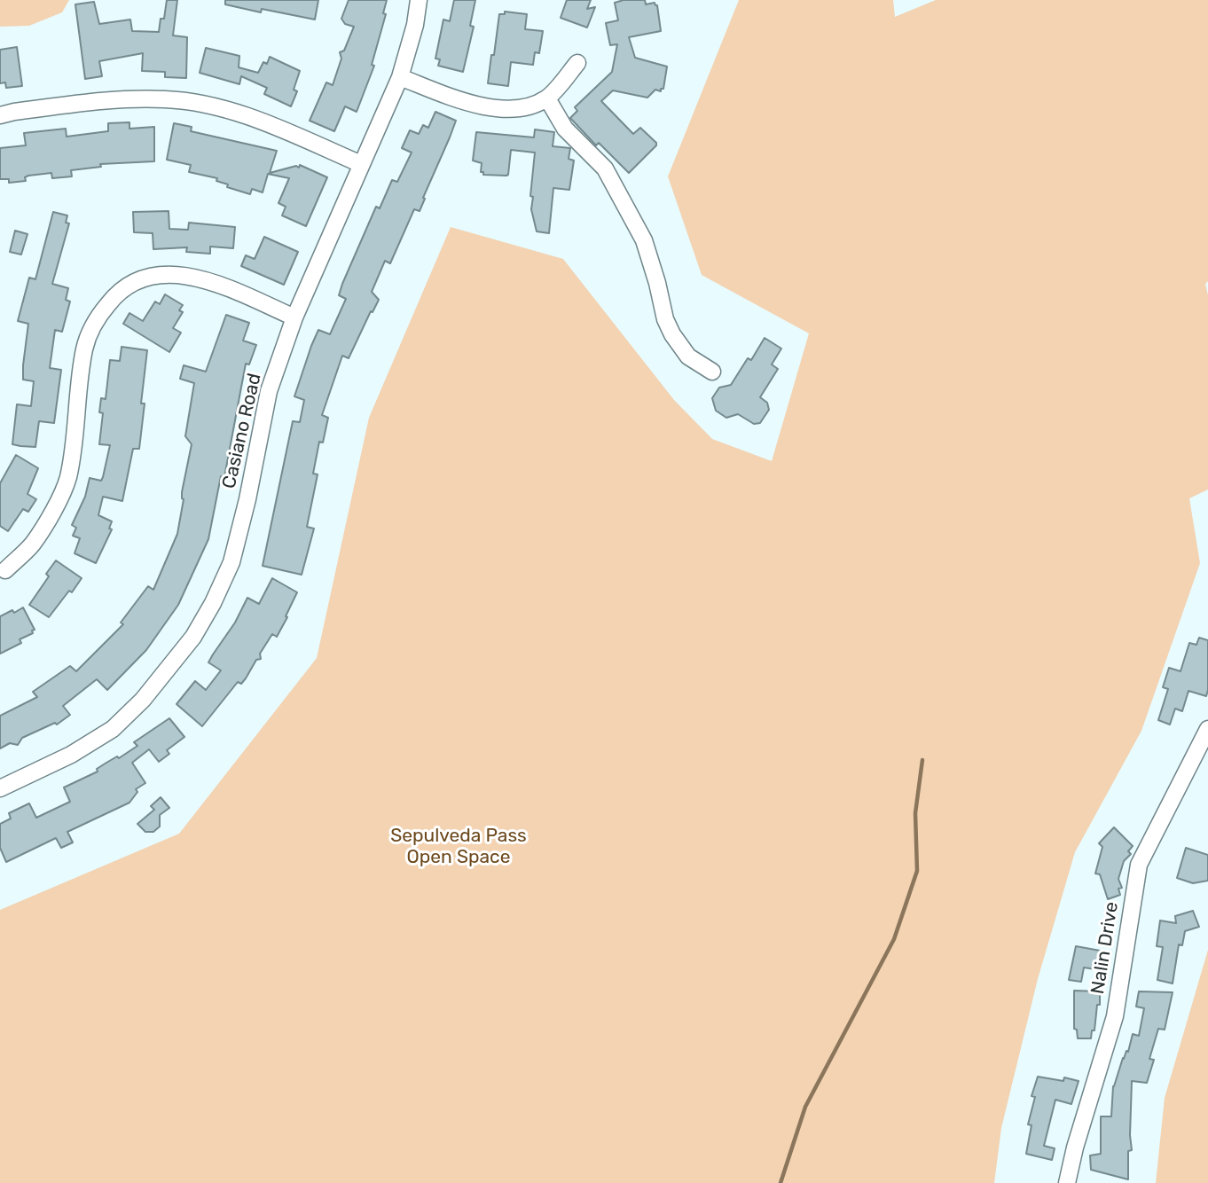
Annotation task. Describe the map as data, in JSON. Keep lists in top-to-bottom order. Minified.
{"streets":{"street":["Casiano Road","Nalin Drive"]},"parks":["Sepulveda Pass Open Space"]}
